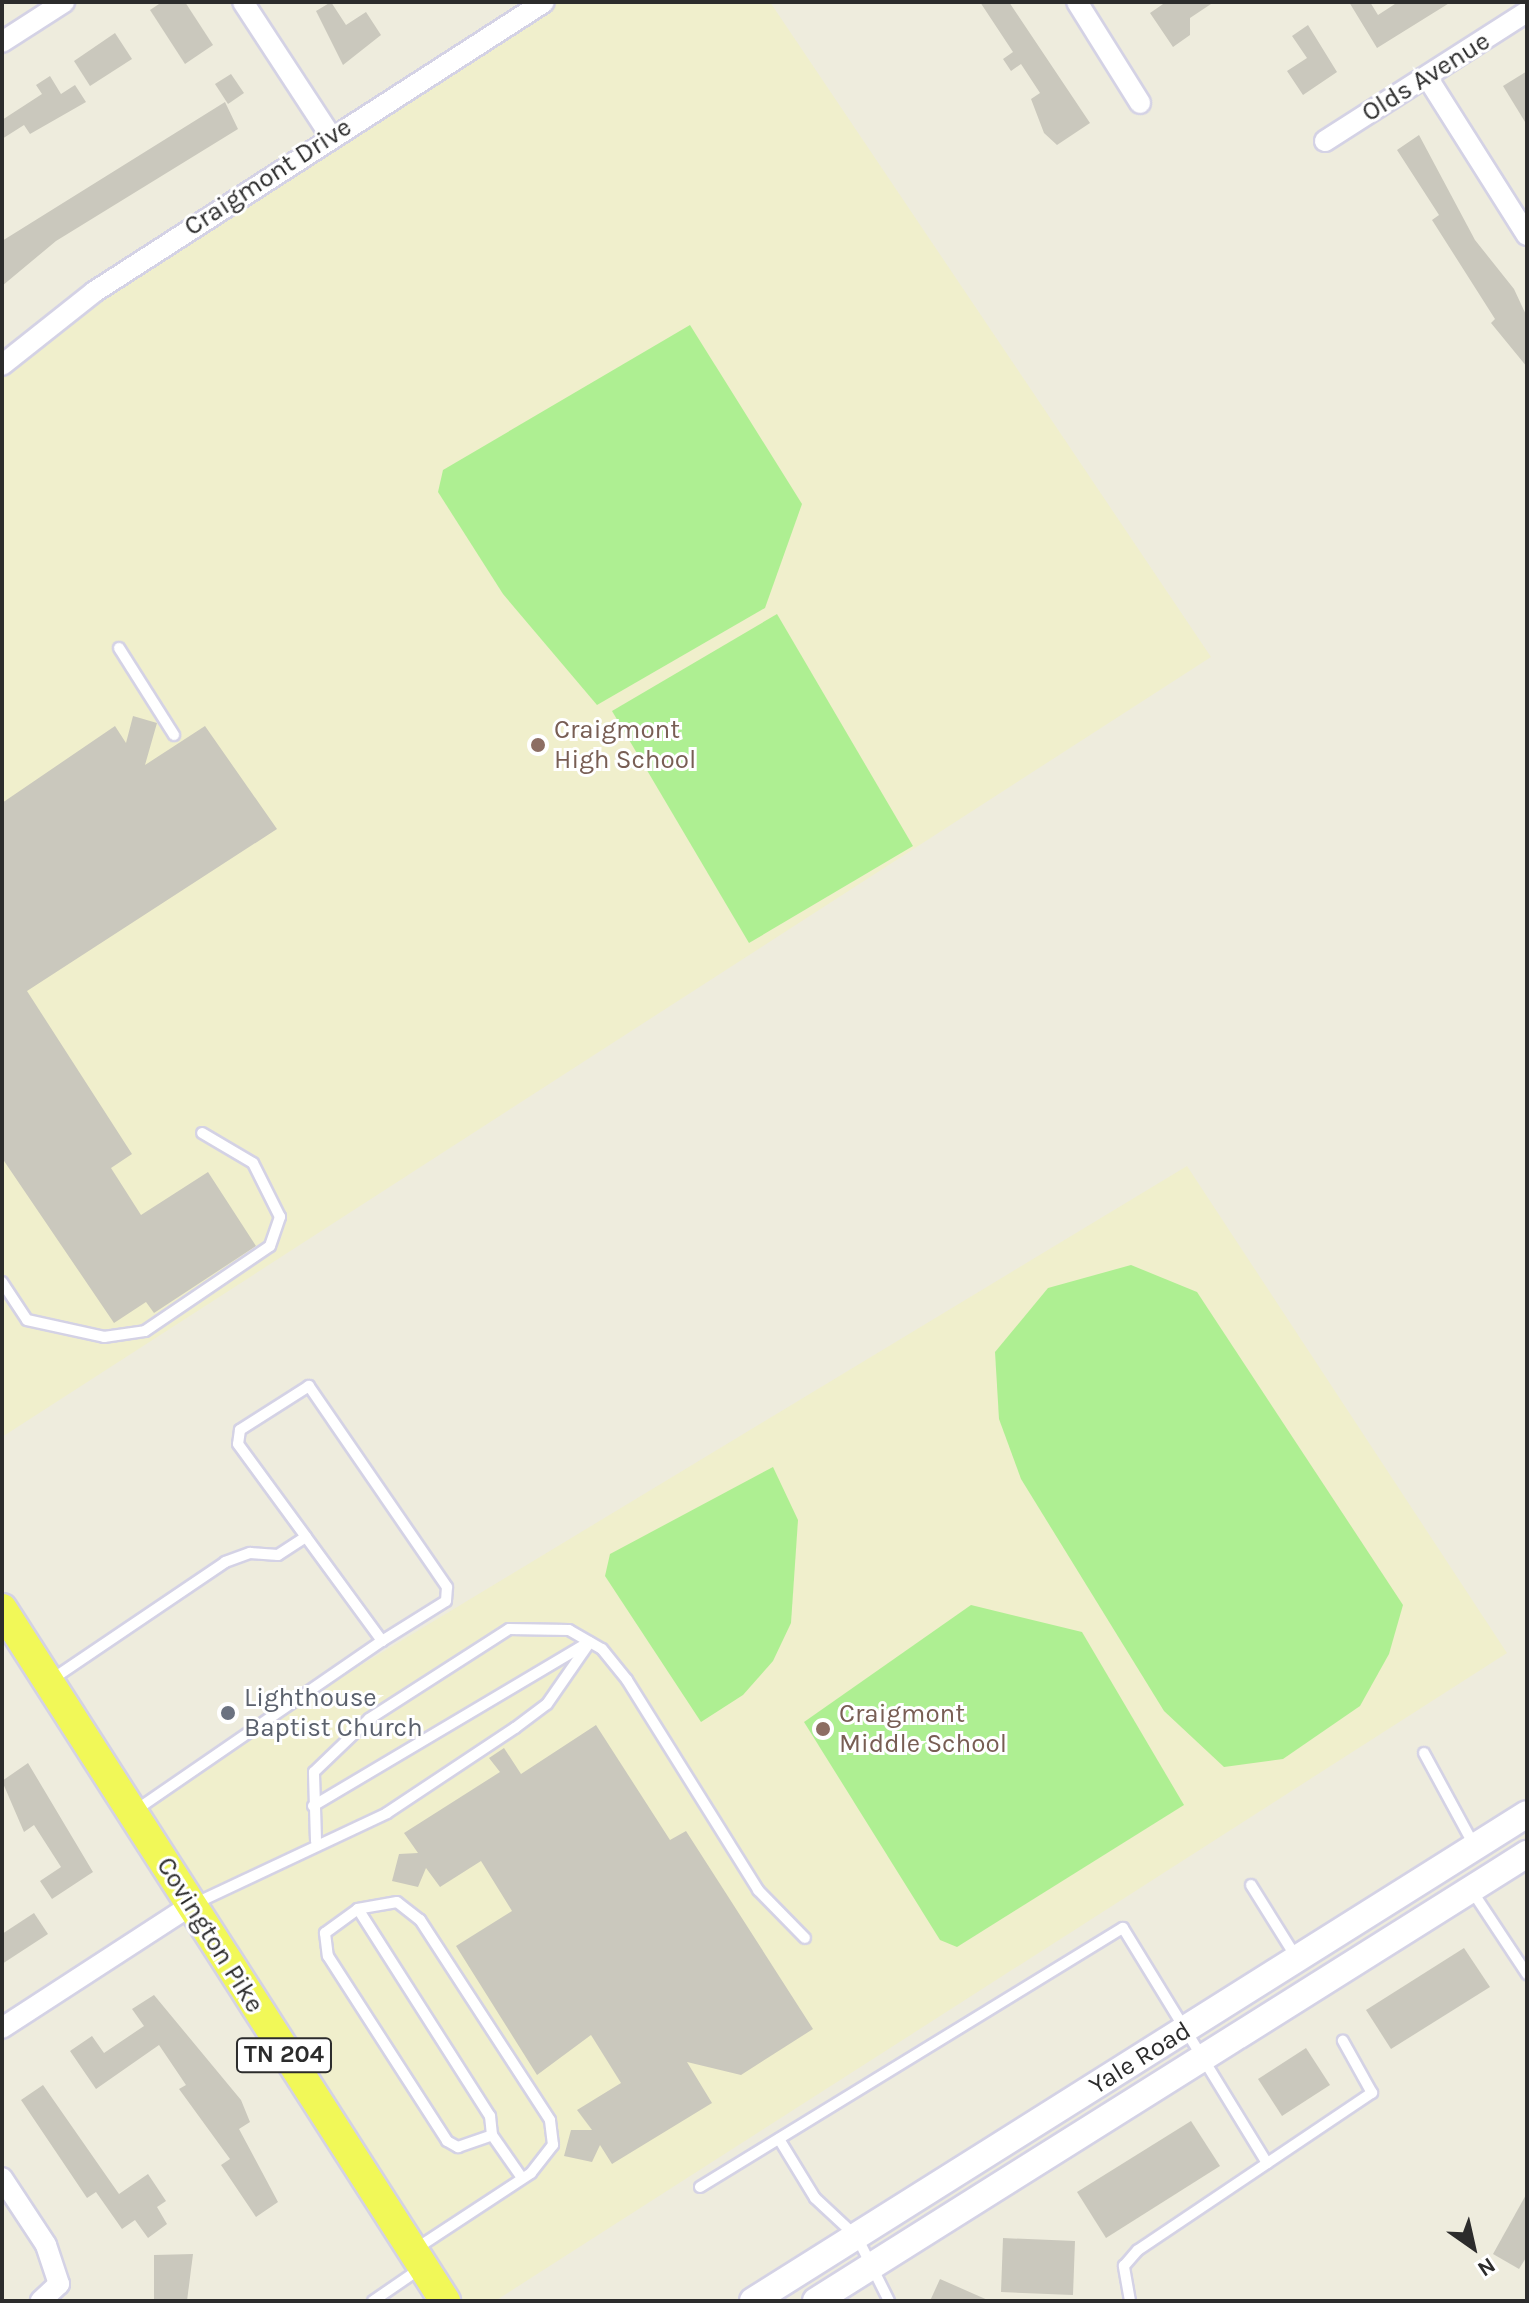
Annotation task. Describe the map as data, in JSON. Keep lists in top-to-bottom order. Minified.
{"streets":{"main road":["Covington Pike","TN 204","Yale Road"],"street":["Olds Avenue","Craigmont Drive"]},"places":["Craigmont High School","Lighthouse Baptist Church","Craigmont Middle School"],"north":"bottom right"}
